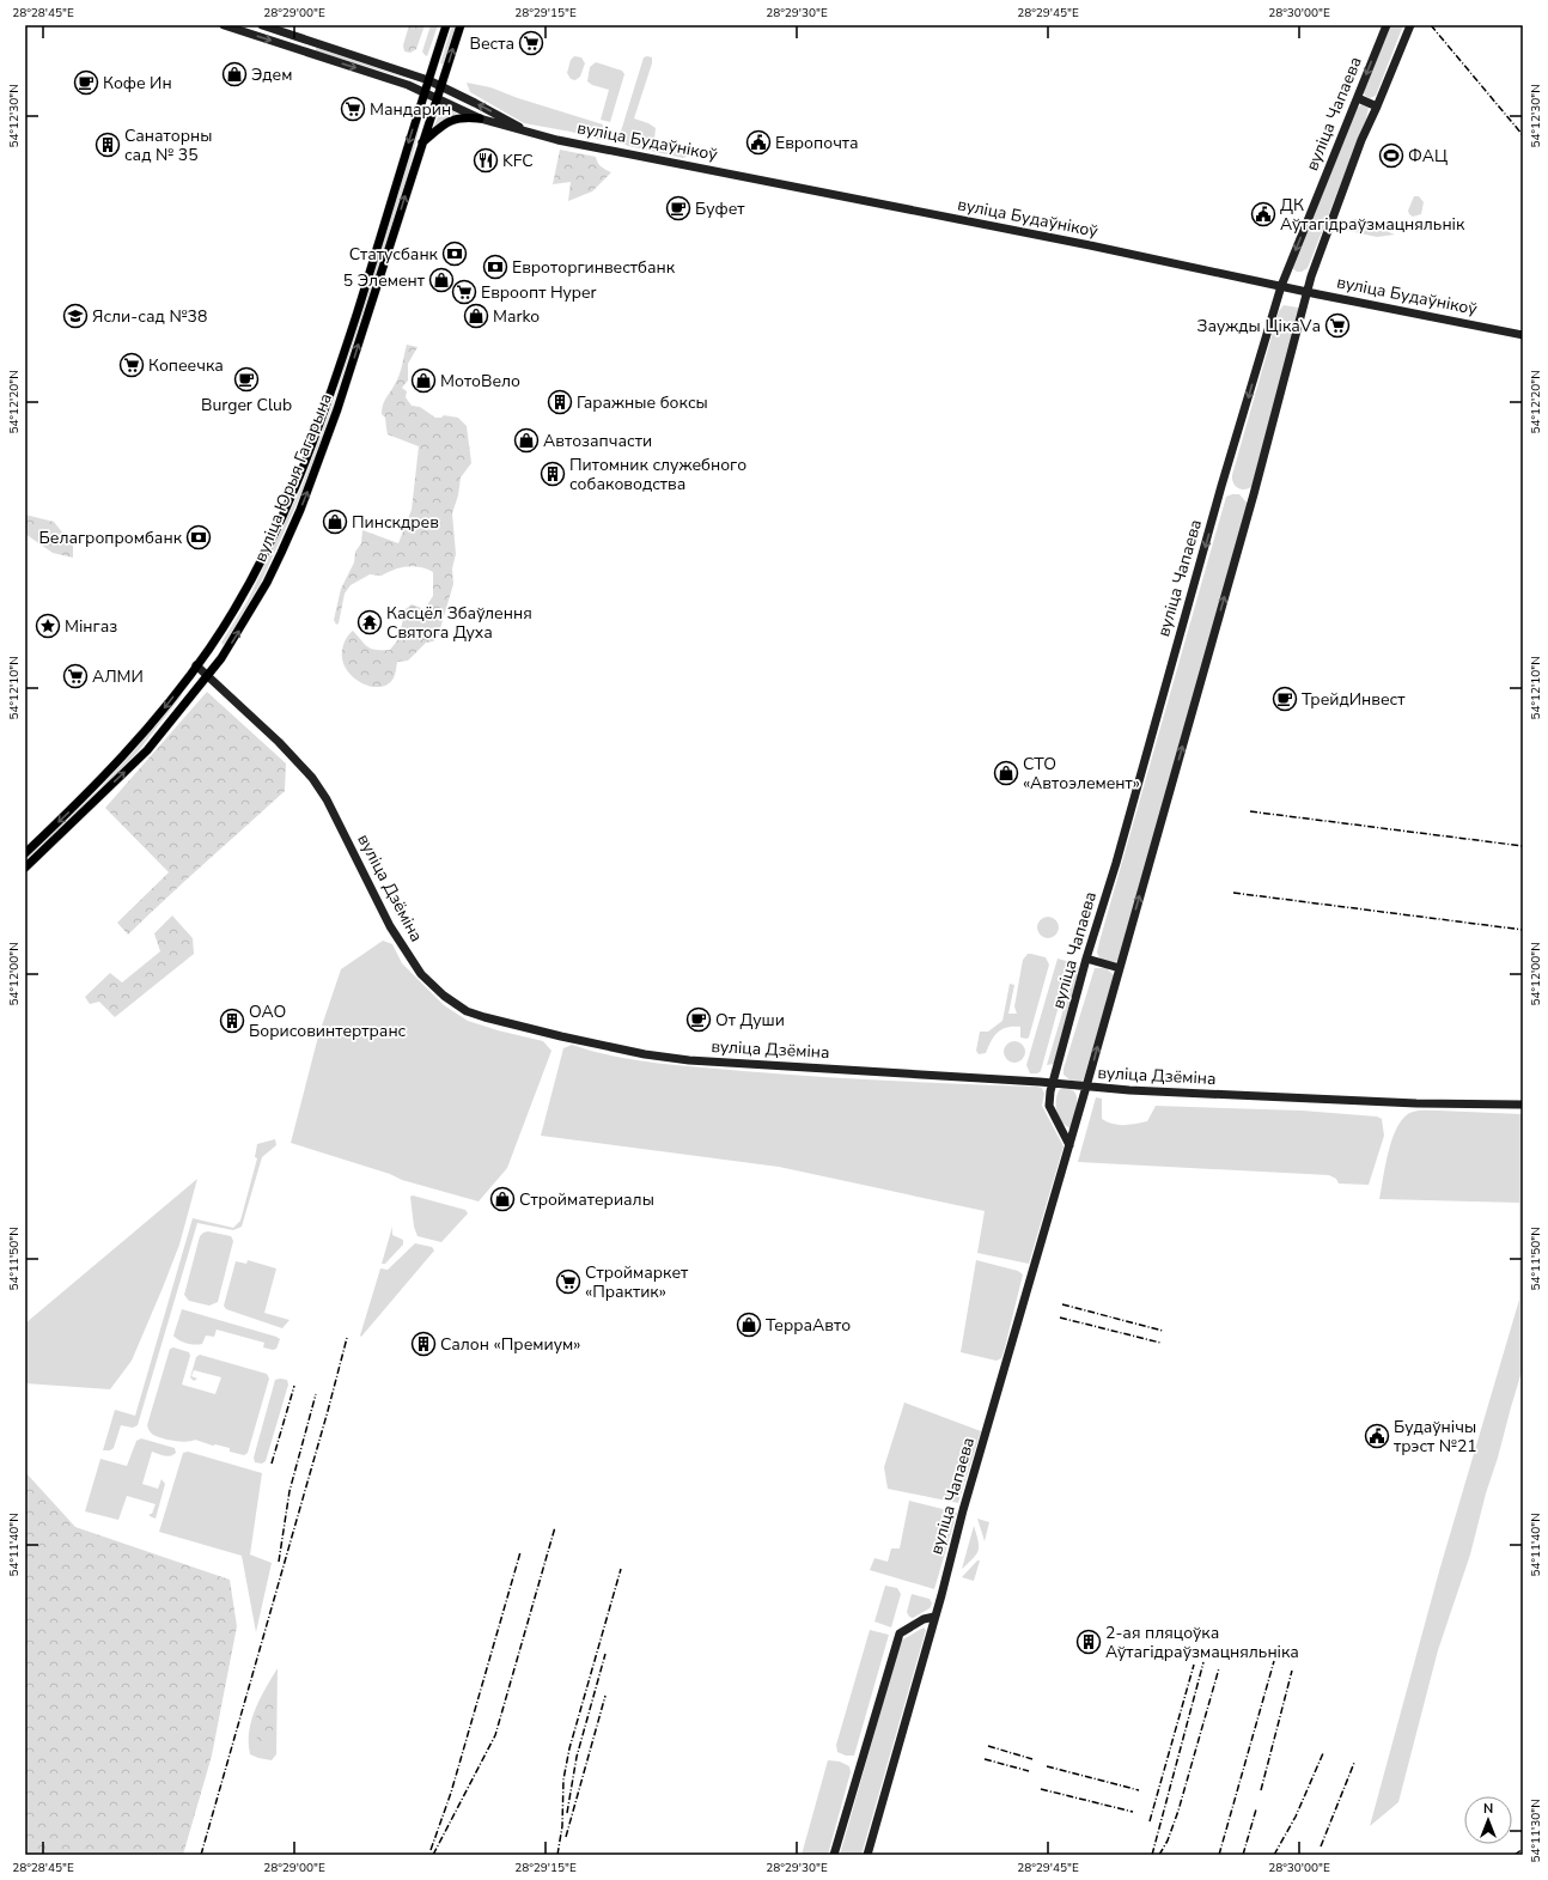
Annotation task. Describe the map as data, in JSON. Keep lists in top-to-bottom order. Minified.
{"streets":{"main road":["вуліца Чапаева","вуліца Будаўнікоў","вуліца Юрыя Гагарына","вуліца Дзёміна"]},"crossings":[["вуліца Чапаева","вуліца Будаўнікоў"],["вуліца Чапаева","вуліца Дзёміна"],["вуліца Будаўнікоў","вуліца Юрыя Гагарына"],["вуліца Юрыя Гагарына","вуліца Дзёміна"]],"places":{"supermarket":["Веста","Мандарин","Евроопт Hyper","Заужды ЦікаVа","Копеечка","АЛМИ","Строймаркет «Практик»"],"shop":["Эдем","5 Элемент","Marko","МотоВело","Автозапчасти","Пинскдрев","СТО «Автоэлемент»","Стройматериалы","ТерраАвто"],"cafe":["Кофе Ин","Буфет","Burger Club","ТрейдИнвест","От Души"],"public building":["Европочта","ДК Аўтагідраўзмацняльнік","Будаўнічы трэст №21"],"building":["Санаторны сад № 35","Гаражные боксы","Питомник служебного собаководства","ОАО Борисовинтертранс","Салон «Премиум»","2-ая пляцоўка Аўтагідраўзмацняльніка"],"sports":["ФАЦ"],"restaurant":["KFC"],"bank":["Статусбанк","Евроторгинвестбанк","Белагропромбанк"],"school or university":["Ясли-сад №38"],"temple":["Касцёл Збаўлення Святога Духа"],"place":["Мінгаз"]},"north":"top","coordinates":["28°28'45\"E","28°29'00\"E","28°29'15\"E","28°29'30\"E","28°29'45\"E","28°30'00\"E","54°12'30\"N","54°12'20\"N","54°12'10\"N","54°12'00\"N","54°11'50\"N","54°11'40\"N","54°11'30\"N"]}
